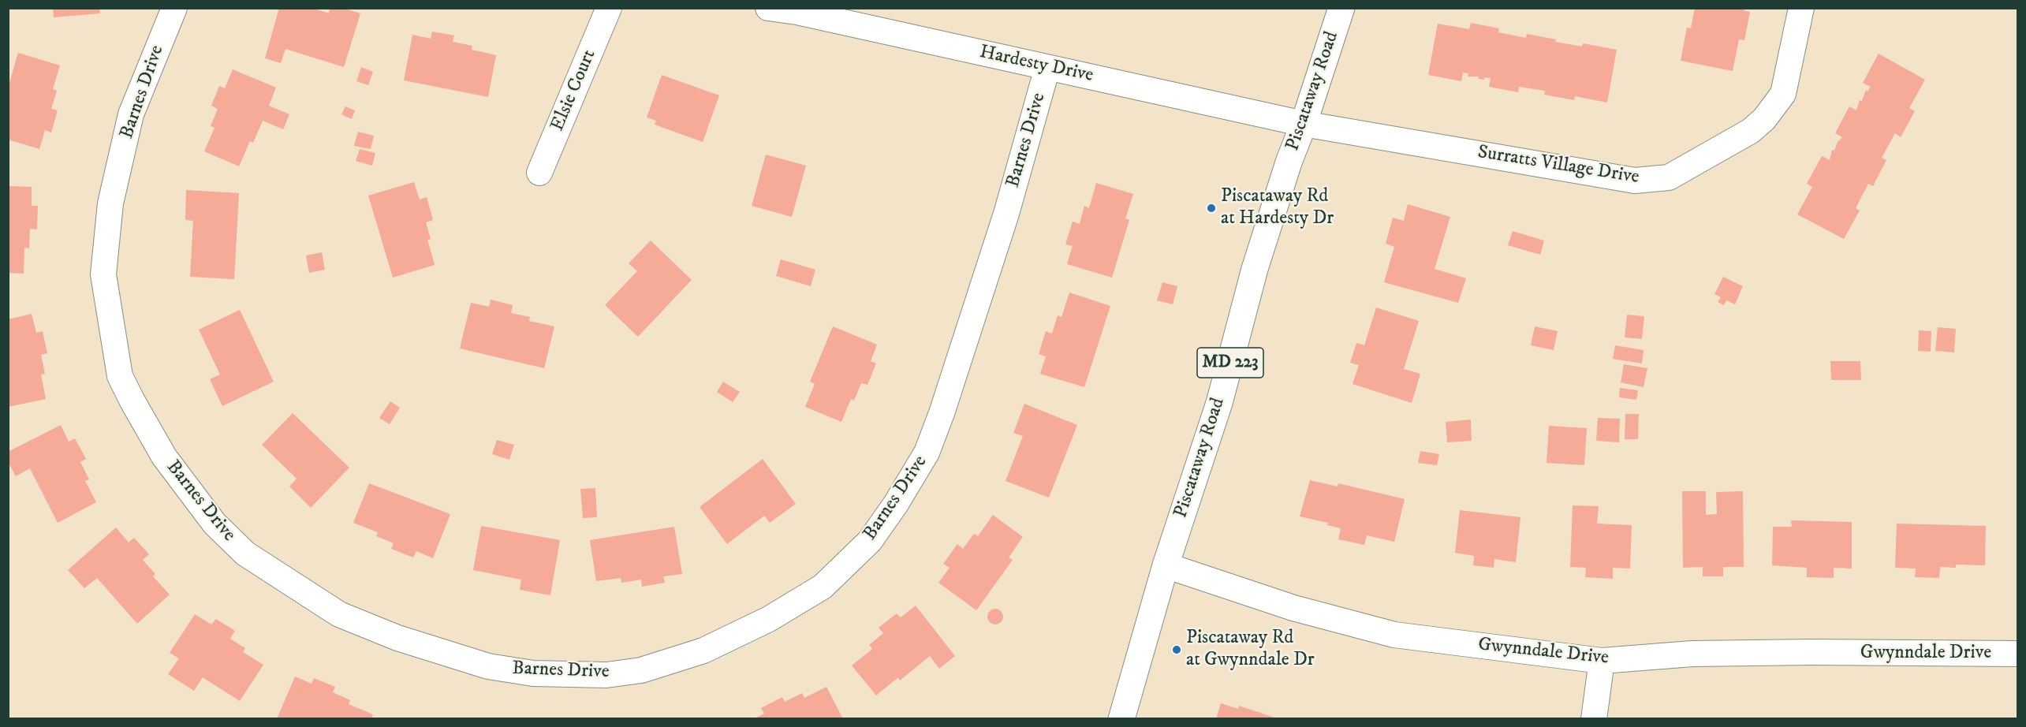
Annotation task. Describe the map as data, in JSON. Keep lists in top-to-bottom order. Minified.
{"streets":{"main road":["Piscataway Road","MD 223"],"street":["Hardesty Drive","Elsie Court","Barnes Drive","Surratts Village Drive","Gwynndale Drive"]},"crossings":[["Hardesty Drive","Piscataway Road"],["Hardesty Drive","Barnes Drive"],["Hardesty Drive","Surratts Village Drive"],["Piscataway Road","Surratts Village Drive"],["Piscataway Road","Gwynndale Drive"]],"places":["Piscataway Rd at Hardesty Dr","Piscataway Rd at Gwynndale Dr"]}
